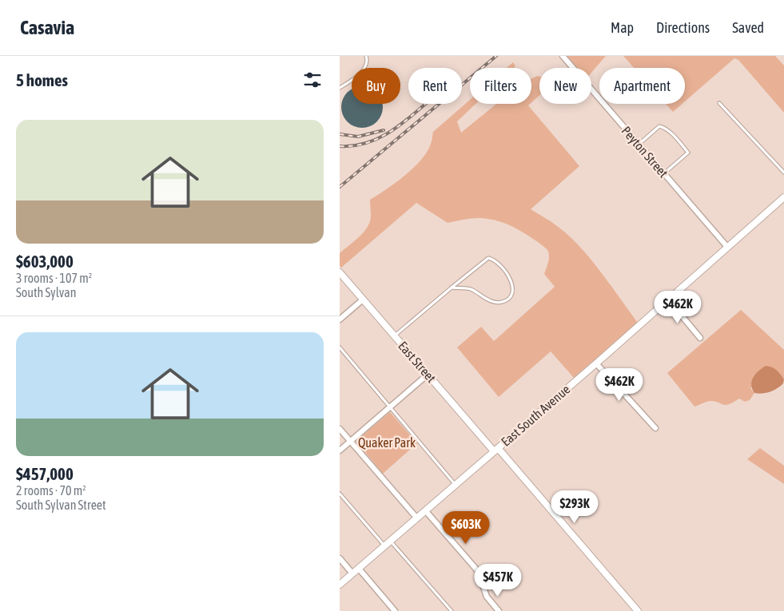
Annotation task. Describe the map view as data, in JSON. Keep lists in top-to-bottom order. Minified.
{"streets":{"street":["Peyton Street","East Street","East South Avenue"]},"crossings":[["Peyton Street","East South Avenue"],["East Street","East South Avenue"]],"parks":["Quaker Park"],"page":{"header":"Casavia","nav":["Map","Directions","Saved"],"heading":"5 homes","chip":["Buy","Rent","Filters","New","Apartment"],"list":[{"name":"$603,000","note":"3 rooms · 107 m² · South Sylvan"},{"name":"$457,000","note":"2 rooms · 70 m² · South Sylvan Street"}],"price":["$462K","$462K","$293K","$603K","$457K"]}}
